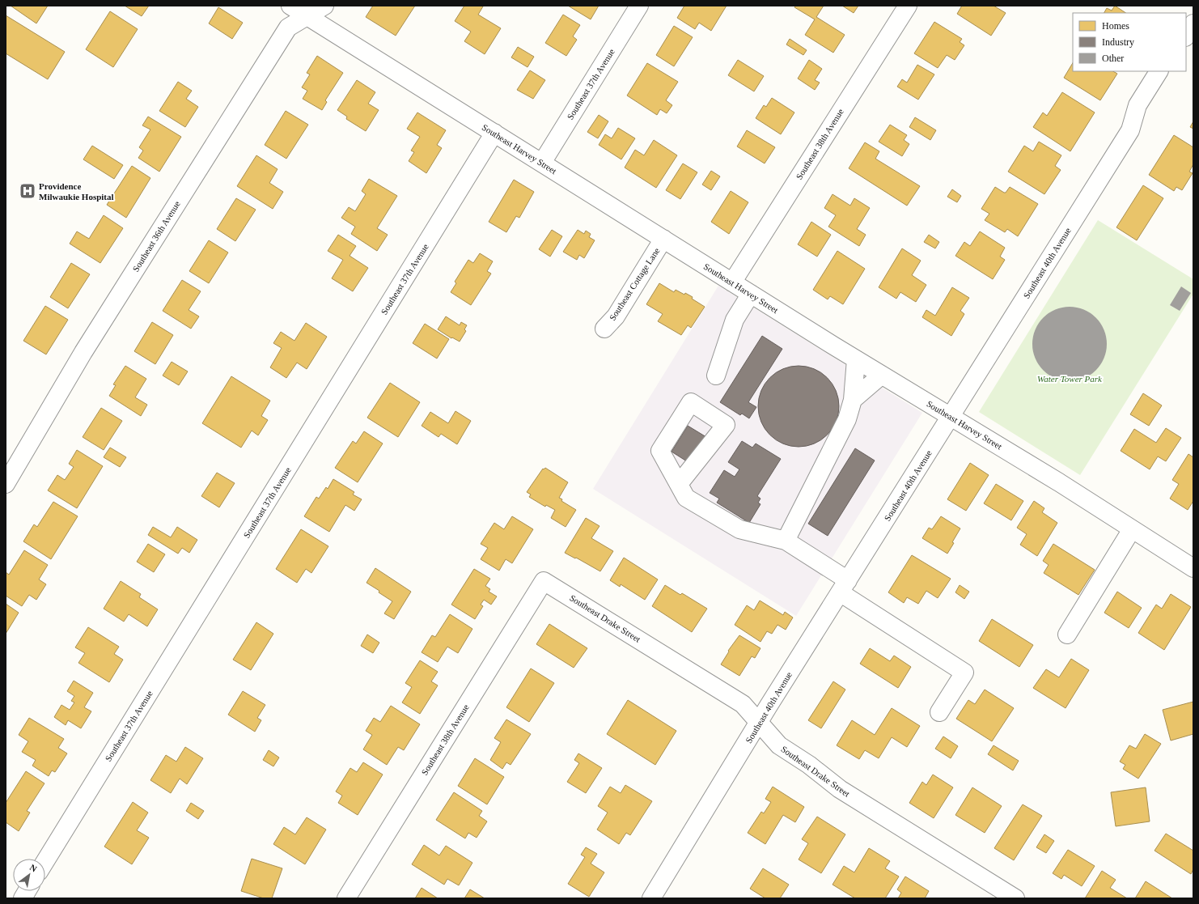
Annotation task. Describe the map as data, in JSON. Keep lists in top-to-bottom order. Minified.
{"streets":{"street":["Southeast 37th Avenue","Southeast 38th Avenue","Southeast Harvey Street","Southeast 36th Avenue","Southeast 40th Avenue","Southeast Cottage Lane","Southeast Drake Street"]},"crossings":[["Southeast 37th Avenue","Southeast Harvey Street"],["Southeast 38th Avenue","Southeast Harvey Street"],["Southeast 38th Avenue","Southeast Drake Street"],["Southeast Harvey Street","Southeast 36th Avenue"],["Southeast Harvey Street","Southeast 40th Avenue"],["Southeast Harvey Street","Southeast Cottage Lane"],["Southeast 40th Avenue","Southeast Drake Street"]],"parks":["Water Tower Park"],"places":{"hospital":["Providence Milwaukie Hospital"]},"legend":["Homes","Industry","Other"],"north":"top right"}
